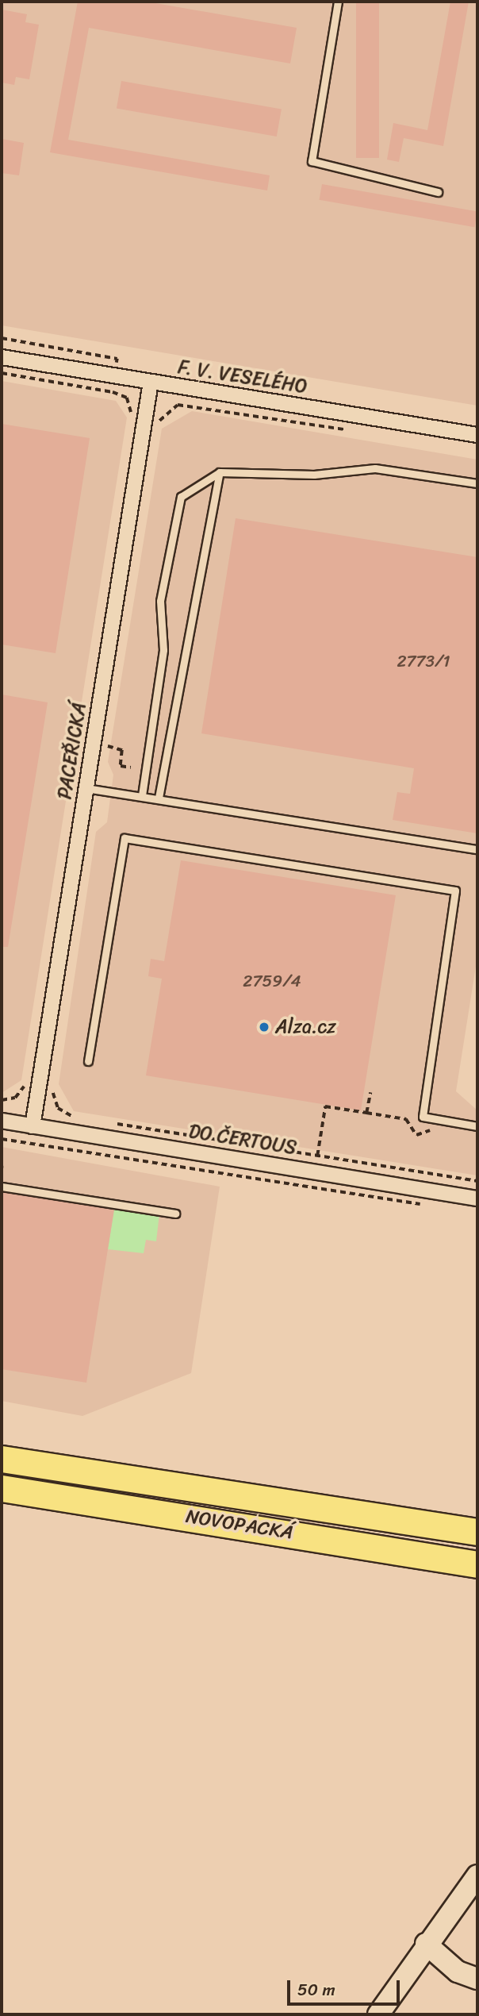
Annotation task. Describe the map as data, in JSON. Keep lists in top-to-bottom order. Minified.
{"streets":{"highway":["NOVOPACKÁ"],"street":["F. V. VESELÉHO","PACEŘICKÁ","DO ČERTOUS"]},"crossings":[["F. V. VESELÉHO","PACEŘICKÁ"],["PACEŘICKÁ","DO ČERTOUS"]],"places":["Alza.cz"],"house_numbers":["2773/1","2759/4"],"scale_bar":"50 m"}
